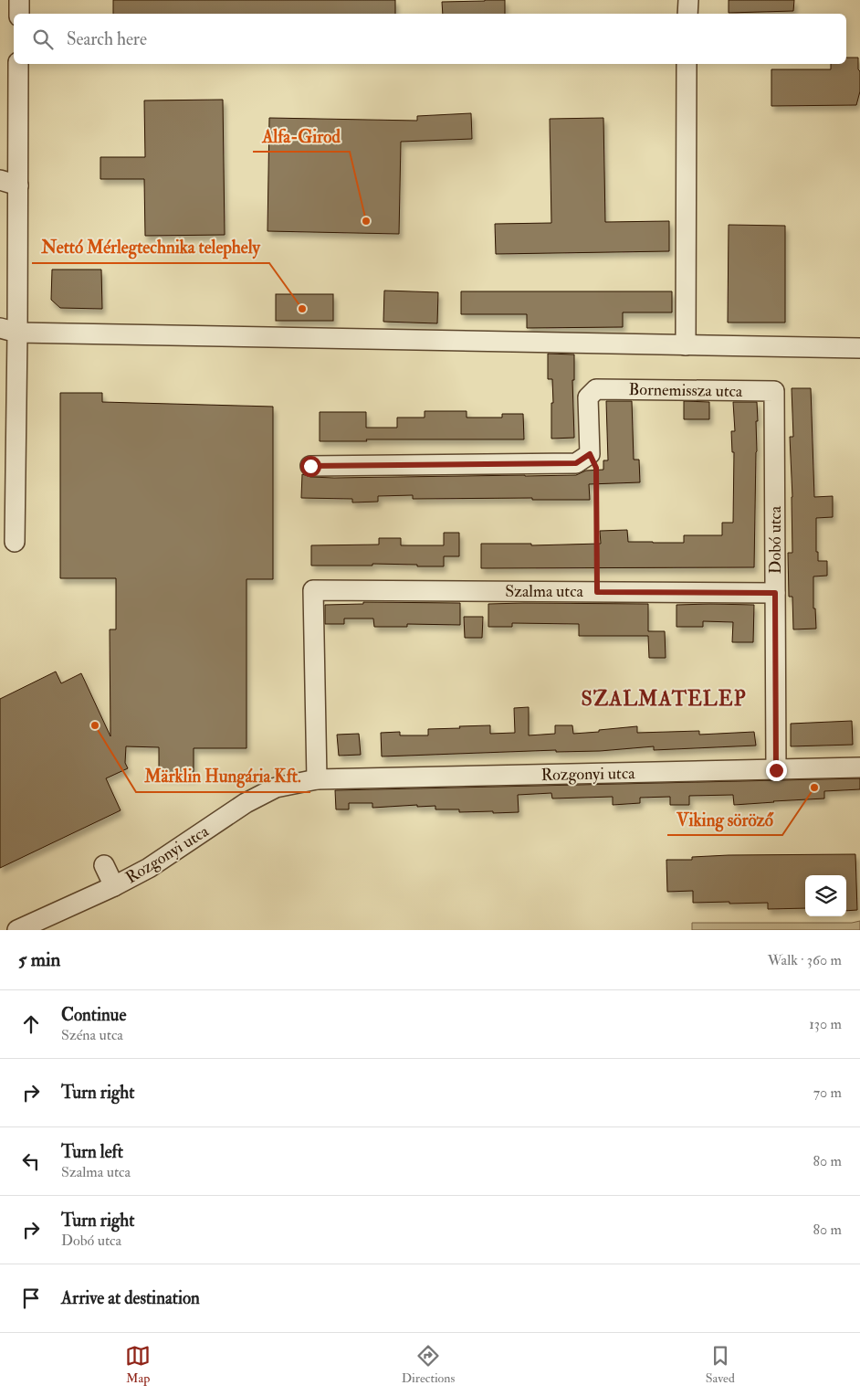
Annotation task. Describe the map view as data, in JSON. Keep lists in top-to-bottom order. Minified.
{"streets":{"street":["Bornemissza utca","Dobó utca","Szalma utca","Rozgonyi utca"]},"crossings":[["Bornemissza utca","Dobó utca"],["Dobó utca","Szalma utca"],["Dobó utca","Rozgonyi utca"],["Szalma utca","Rozgonyi utca"]],"districts":["SZALMATELEP"],"places":["Alfa-Girod","Nettó Mérlegtechnika telephely","Märklin Hungária Kft.","Viking söröző"],"page":{"search":"Search here","heading":["5 min","Walk · 360 m"],"list":[["Continue","Széna utca","130 m"],["Turn right","70 m"],["Turn left","Szalma utca","80 m"],["Turn right","Dobó utca","80 m"],"Arrive at destination"],"nav":["Map","Directions","Saved"]}}
